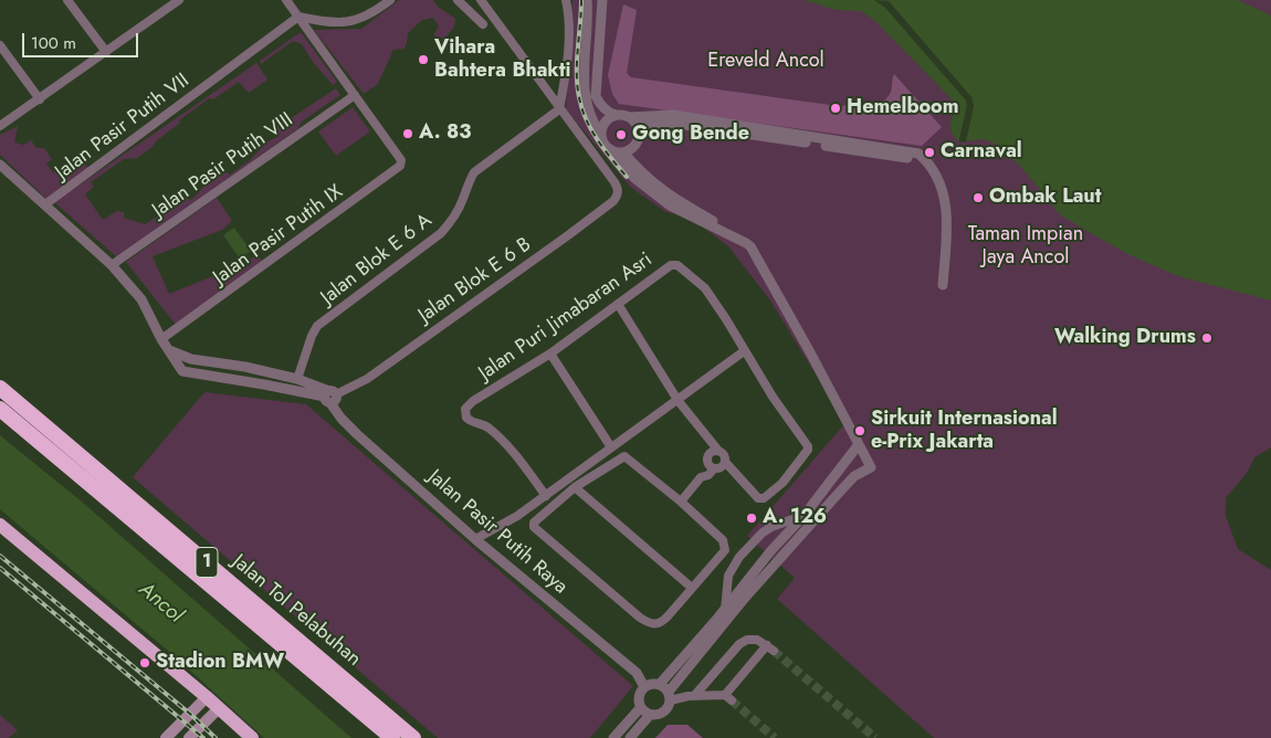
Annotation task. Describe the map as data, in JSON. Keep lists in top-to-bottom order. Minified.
{"streets":{"highway":["1","Jalan Tol Pelabuhan"],"street":["Jalan Pasir Putih VII","Jalan Pasir Putih VIII","Jalan Pasir Putih IX","Jalan Blok E 6 A","Jalan Blok E 6 B","Jalan Puri Jimabaran Asri","Jalan Pasir Putih Raya"]},"crossings":[["Jalan Pasir Putih VIII","Jalan Pasir Putih IX"],["Jalan Blok E 6 A","Jalan Blok E 6 B"],["Jalan Blok E 6 B","Jalan Pasir Putih Raya"]],"water":["Ancol"],"parks":["Ereveld Ancol","Taman Impian Jaya Ancol"],"places":["Vihara Bahtera Bhakti","Hemelboom","A. 83","Gong Bende","Carnaval","Ombak Laut","Walking Drums","Sirkuit Internasional e-Prix Jakarta","A. 126","Stadion BMW"],"scale_bar":"100 m"}
